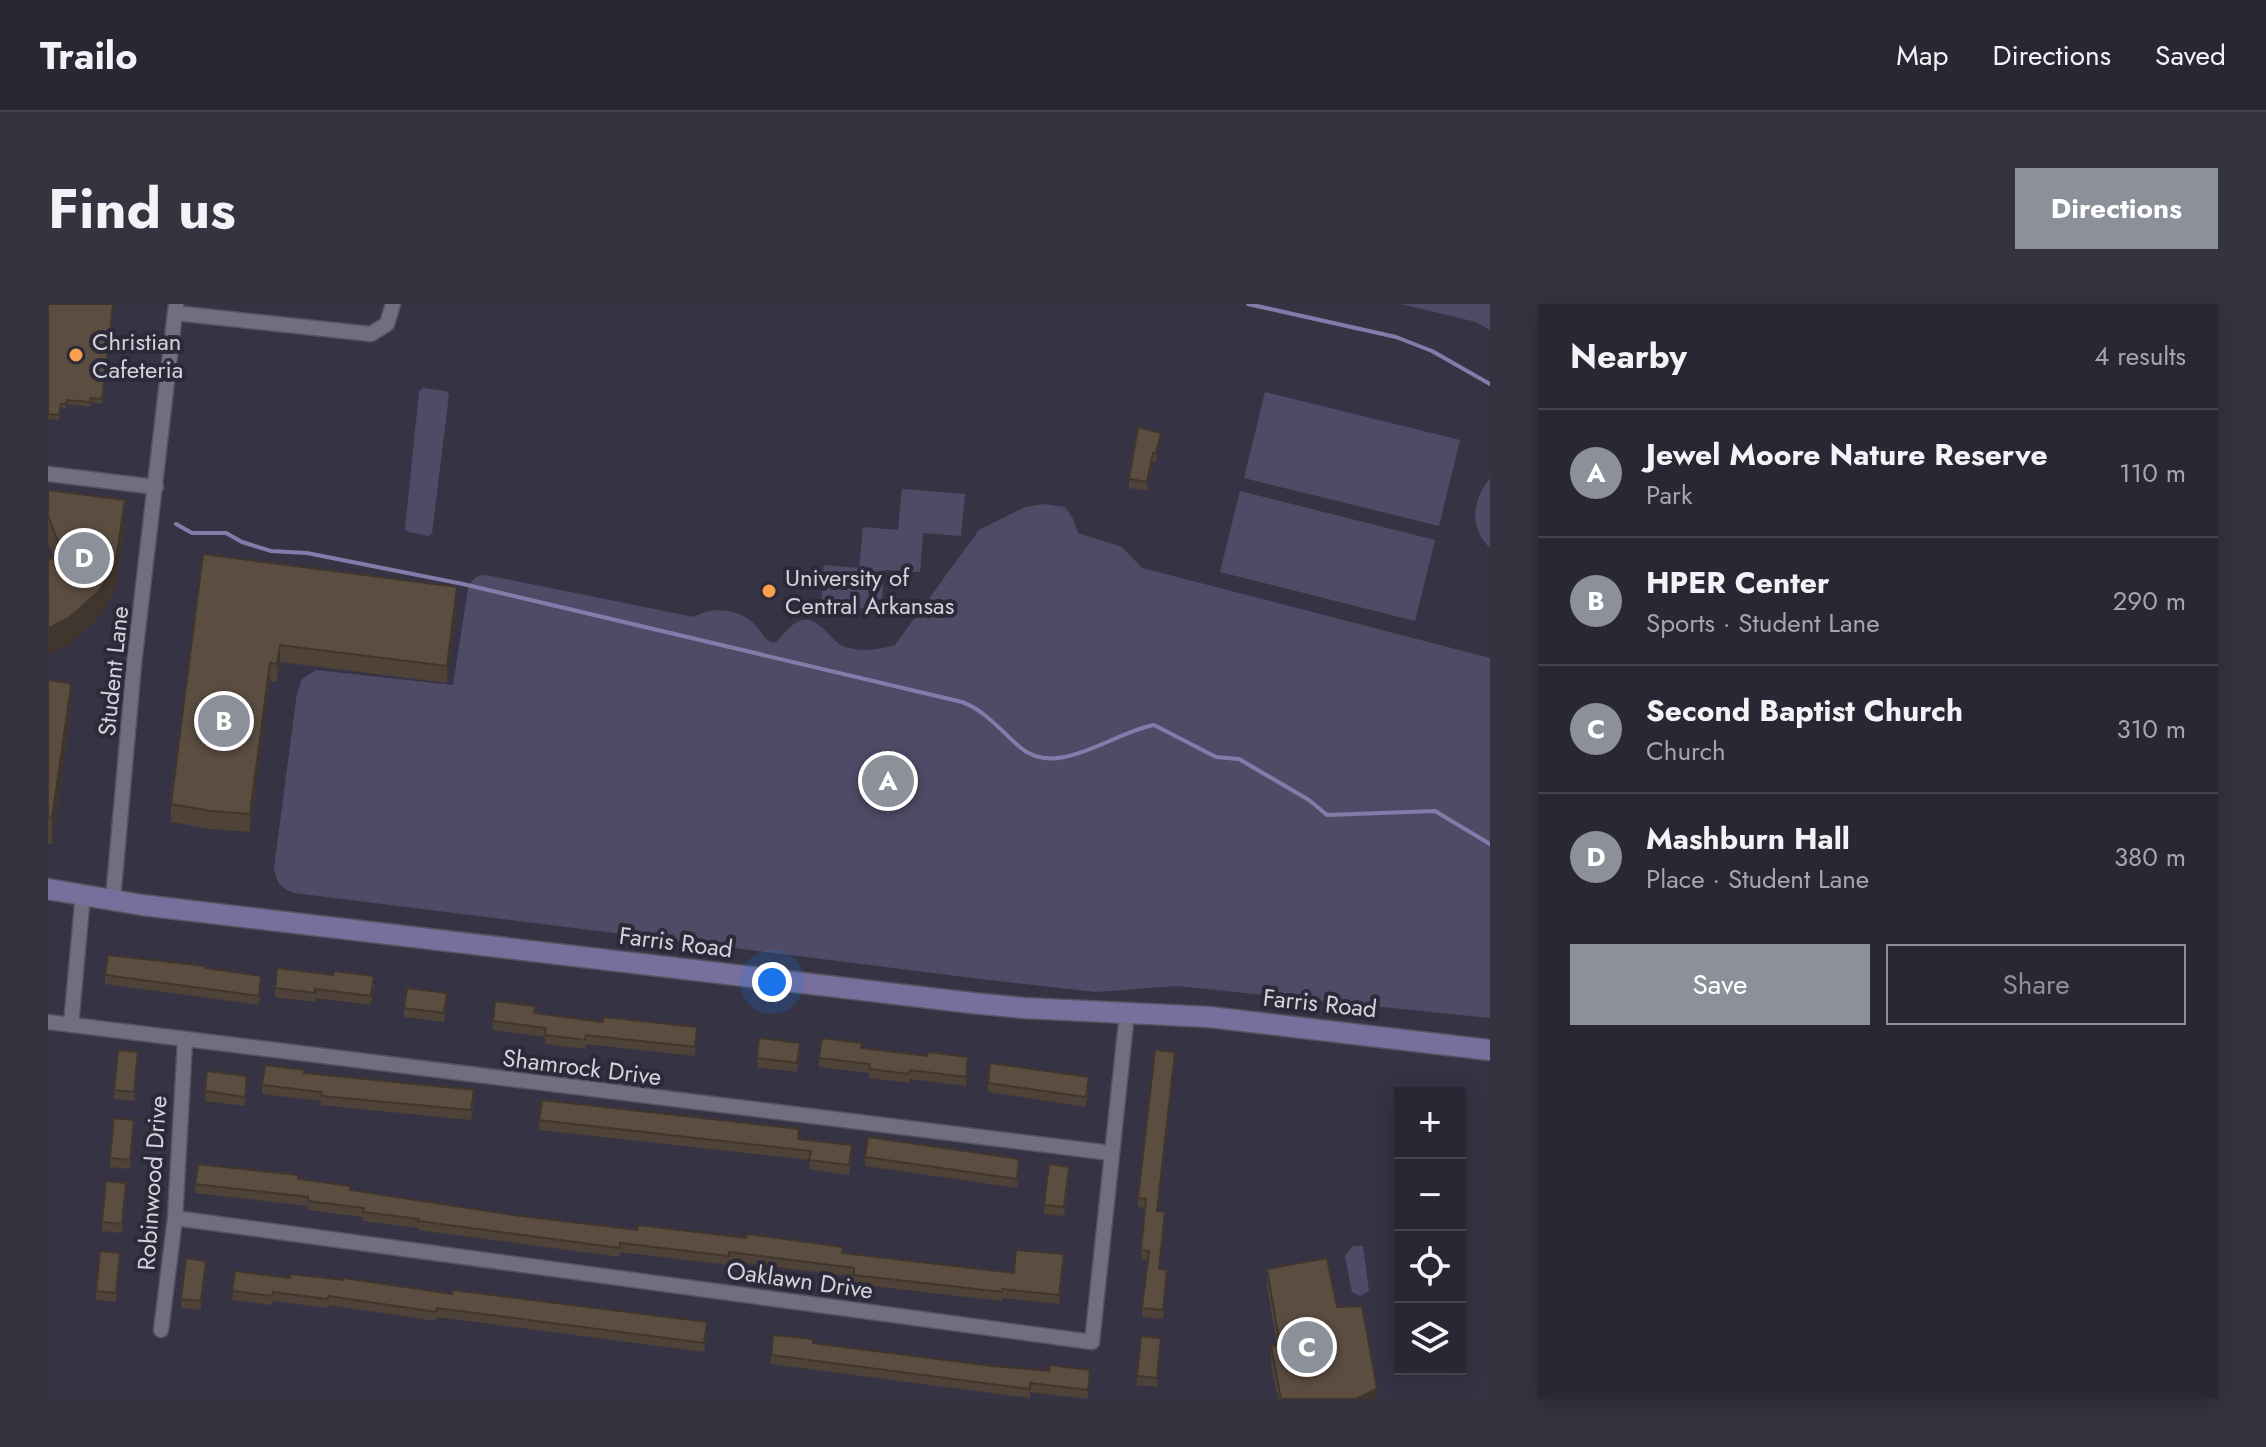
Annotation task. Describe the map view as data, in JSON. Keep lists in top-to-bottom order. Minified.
{"streets":{"street":["Student Lane","Farris Road","Shamrock Drive","Robinwood Drive","Oaklawn Drive"]},"crossings":[["Student Lane","Farris Road"],["Farris Road","Oaklawn Drive"],["Shamrock Drive","Robinwood Drive"],["Shamrock Drive","Oaklawn Drive"],["Robinwood Drive","Oaklawn Drive"]],"places":["Christian Cafeteria","University of Central Arkansas"],"page":{"header":"Trailo","nav":["Map","Directions","Saved"],"title":"Find us","buttons":["Directions",["Save","Share"]],"heading":["Nearby","4 results"],"list":[{"mark":"A","name":"Jewel Moore Nature Reserve","note":"Park","value":"110 m"},{"mark":"B","name":"HPER Center","note":"Sports · Student Lane","value":"290 m"},{"mark":"C","name":"Second Baptist Church","note":"Church","value":"310 m"},{"mark":"D","name":"Mashburn Hall","note":"Place · Student Lane","value":"380 m"}],"pins":["D","B","A","C"],"map_buttons":["+","−"]}}
